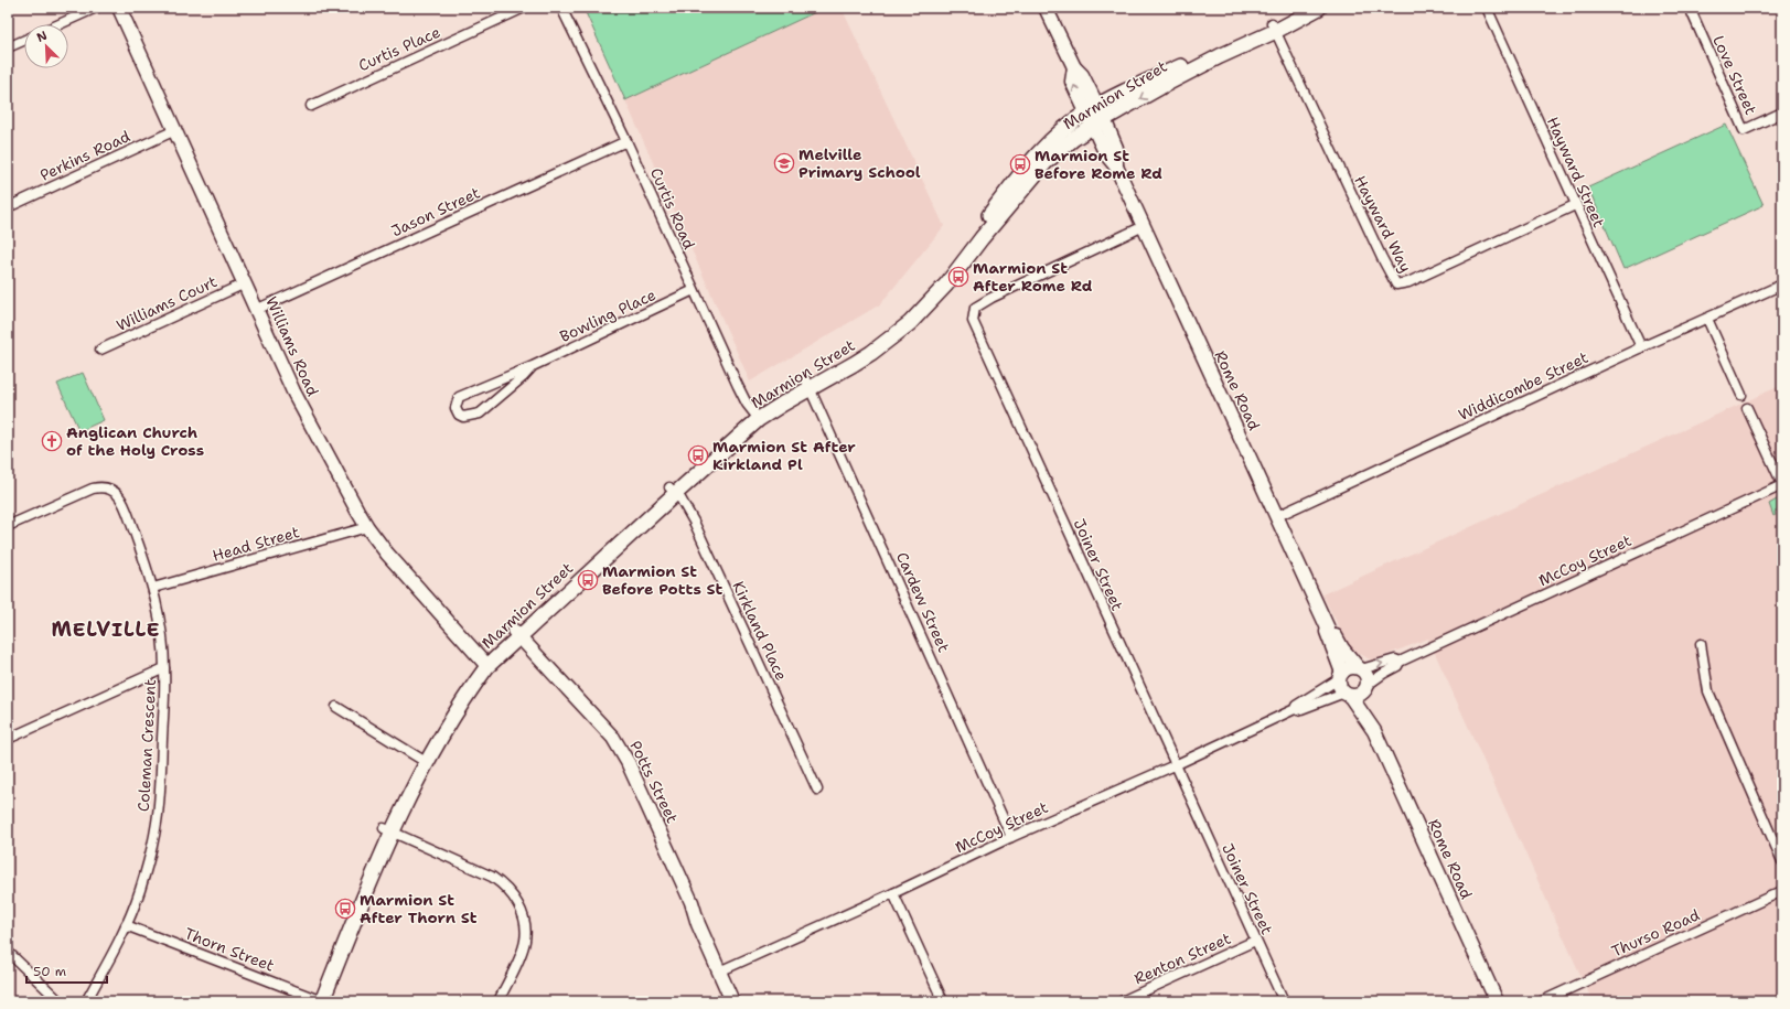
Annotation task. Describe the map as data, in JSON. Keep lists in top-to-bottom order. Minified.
{"streets":{"main road":["Marmion Street"],"street":["Curtis Place","Love Street","Perkins Road","Hayward Street","Curtis Road","Jason Street","Hayward Way","Williams Court","Bowling Place","Williams Road","Widdicombe Street","Rome Road","Head Street","McCoy Street","Joiner Street","Cardew Street","Kirkland Place","Coleman Crescent","Potts Street","Thurso Road","Thorn Street","Renton Street"]},"crossings":[["Marmion Street","Curtis Road"],["Marmion Street","Hayward Way"],["Marmion Street","Williams Road"],["Marmion Street","Rome Road"],["Marmion Street","Cardew Street"],["Marmion Street","Kirkland Place"],["Marmion Street","Potts Street"],["Marmion Street","Thorn Street"],["Perkins Road","Williams Road"],["Hayward Street","Hayward Way"],["Hayward Street","Widdicombe Street"],["Curtis Road","Jason Street"],["Curtis Road","Bowling Place"],["Jason Street","Williams Road"],["Williams Court","Williams Road"],["Williams Road","Head Street"],["Widdicombe Street","Rome Road"],["Rome Road","McCoy Street"],["Rome Road","Joiner Street"],["Head Street","Coleman Crescent"],["McCoy Street","Joiner Street"],["McCoy Street","Cardew Street"],["McCoy Street","Potts Street"],["Joiner Street","Renton Street"],["Coleman Crescent","Thorn Street"]],"districts":["MELVILLE"],"places":{"school or university":["Melville Primary School"],"bus stop":["Marmion St Before Rome Rd","Marmion St After Rome Rd","Marmion St After Kirkland Pl","Marmion St Before Potts St","Marmion St After Thorn St"],"church":["Anglican Church of the Holy Cross"]},"scale_bar":"50 m","north":"top left"}
